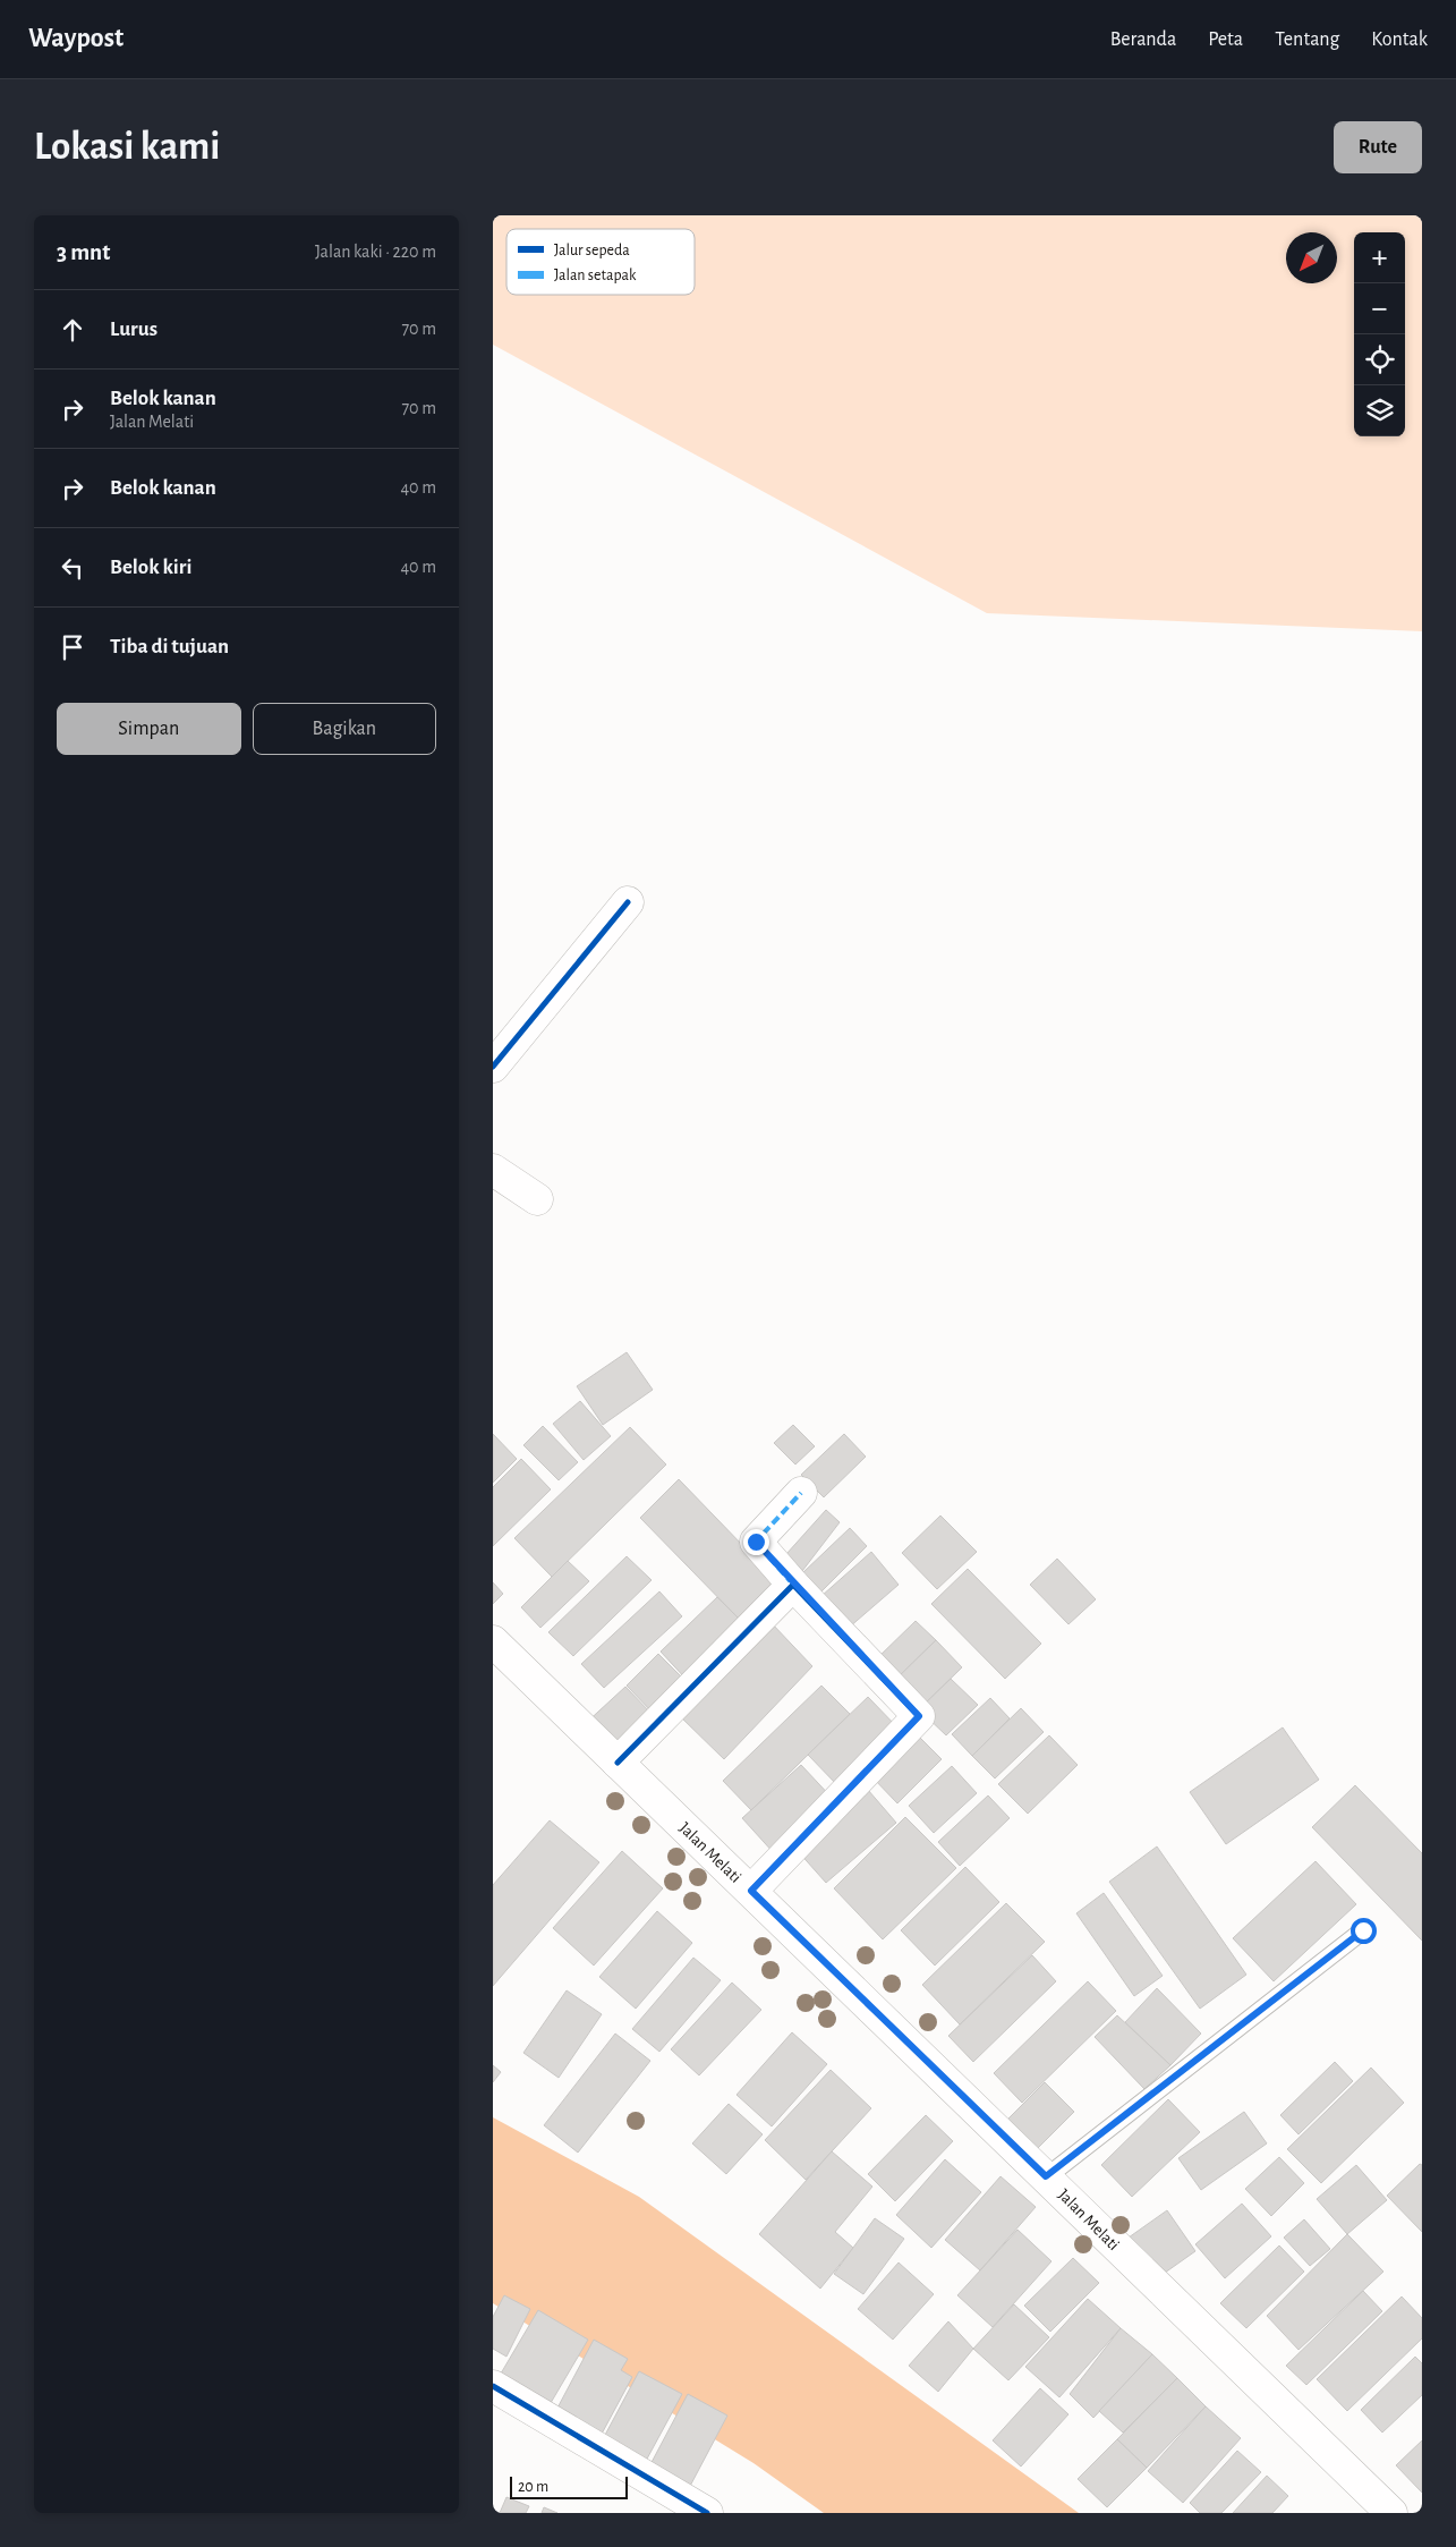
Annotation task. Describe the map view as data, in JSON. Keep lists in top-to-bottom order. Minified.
{"streets":{"street":["Jalan Melati"]},"legend":["Jalur sepeda","Jalan setapak"],"scale_bar":"20 m","north":"bottom left","page":{"header":"Waypost","nav":["Beranda","Peta","Tentang","Kontak"],"buttons":["Rute",["Simpan","Bagikan"]],"title":"Lokasi kami","heading":["3 mnt","Jalan kaki · 220 m"],"map_buttons":["+","−"],"list":[["Lurus","70 m"],["Belok kanan","Jalan Melati","70 m"],["Belok kanan","40 m"],["Belok kiri","40 m"],"Tiba di tujuan"],"scale":"20 m"}}
